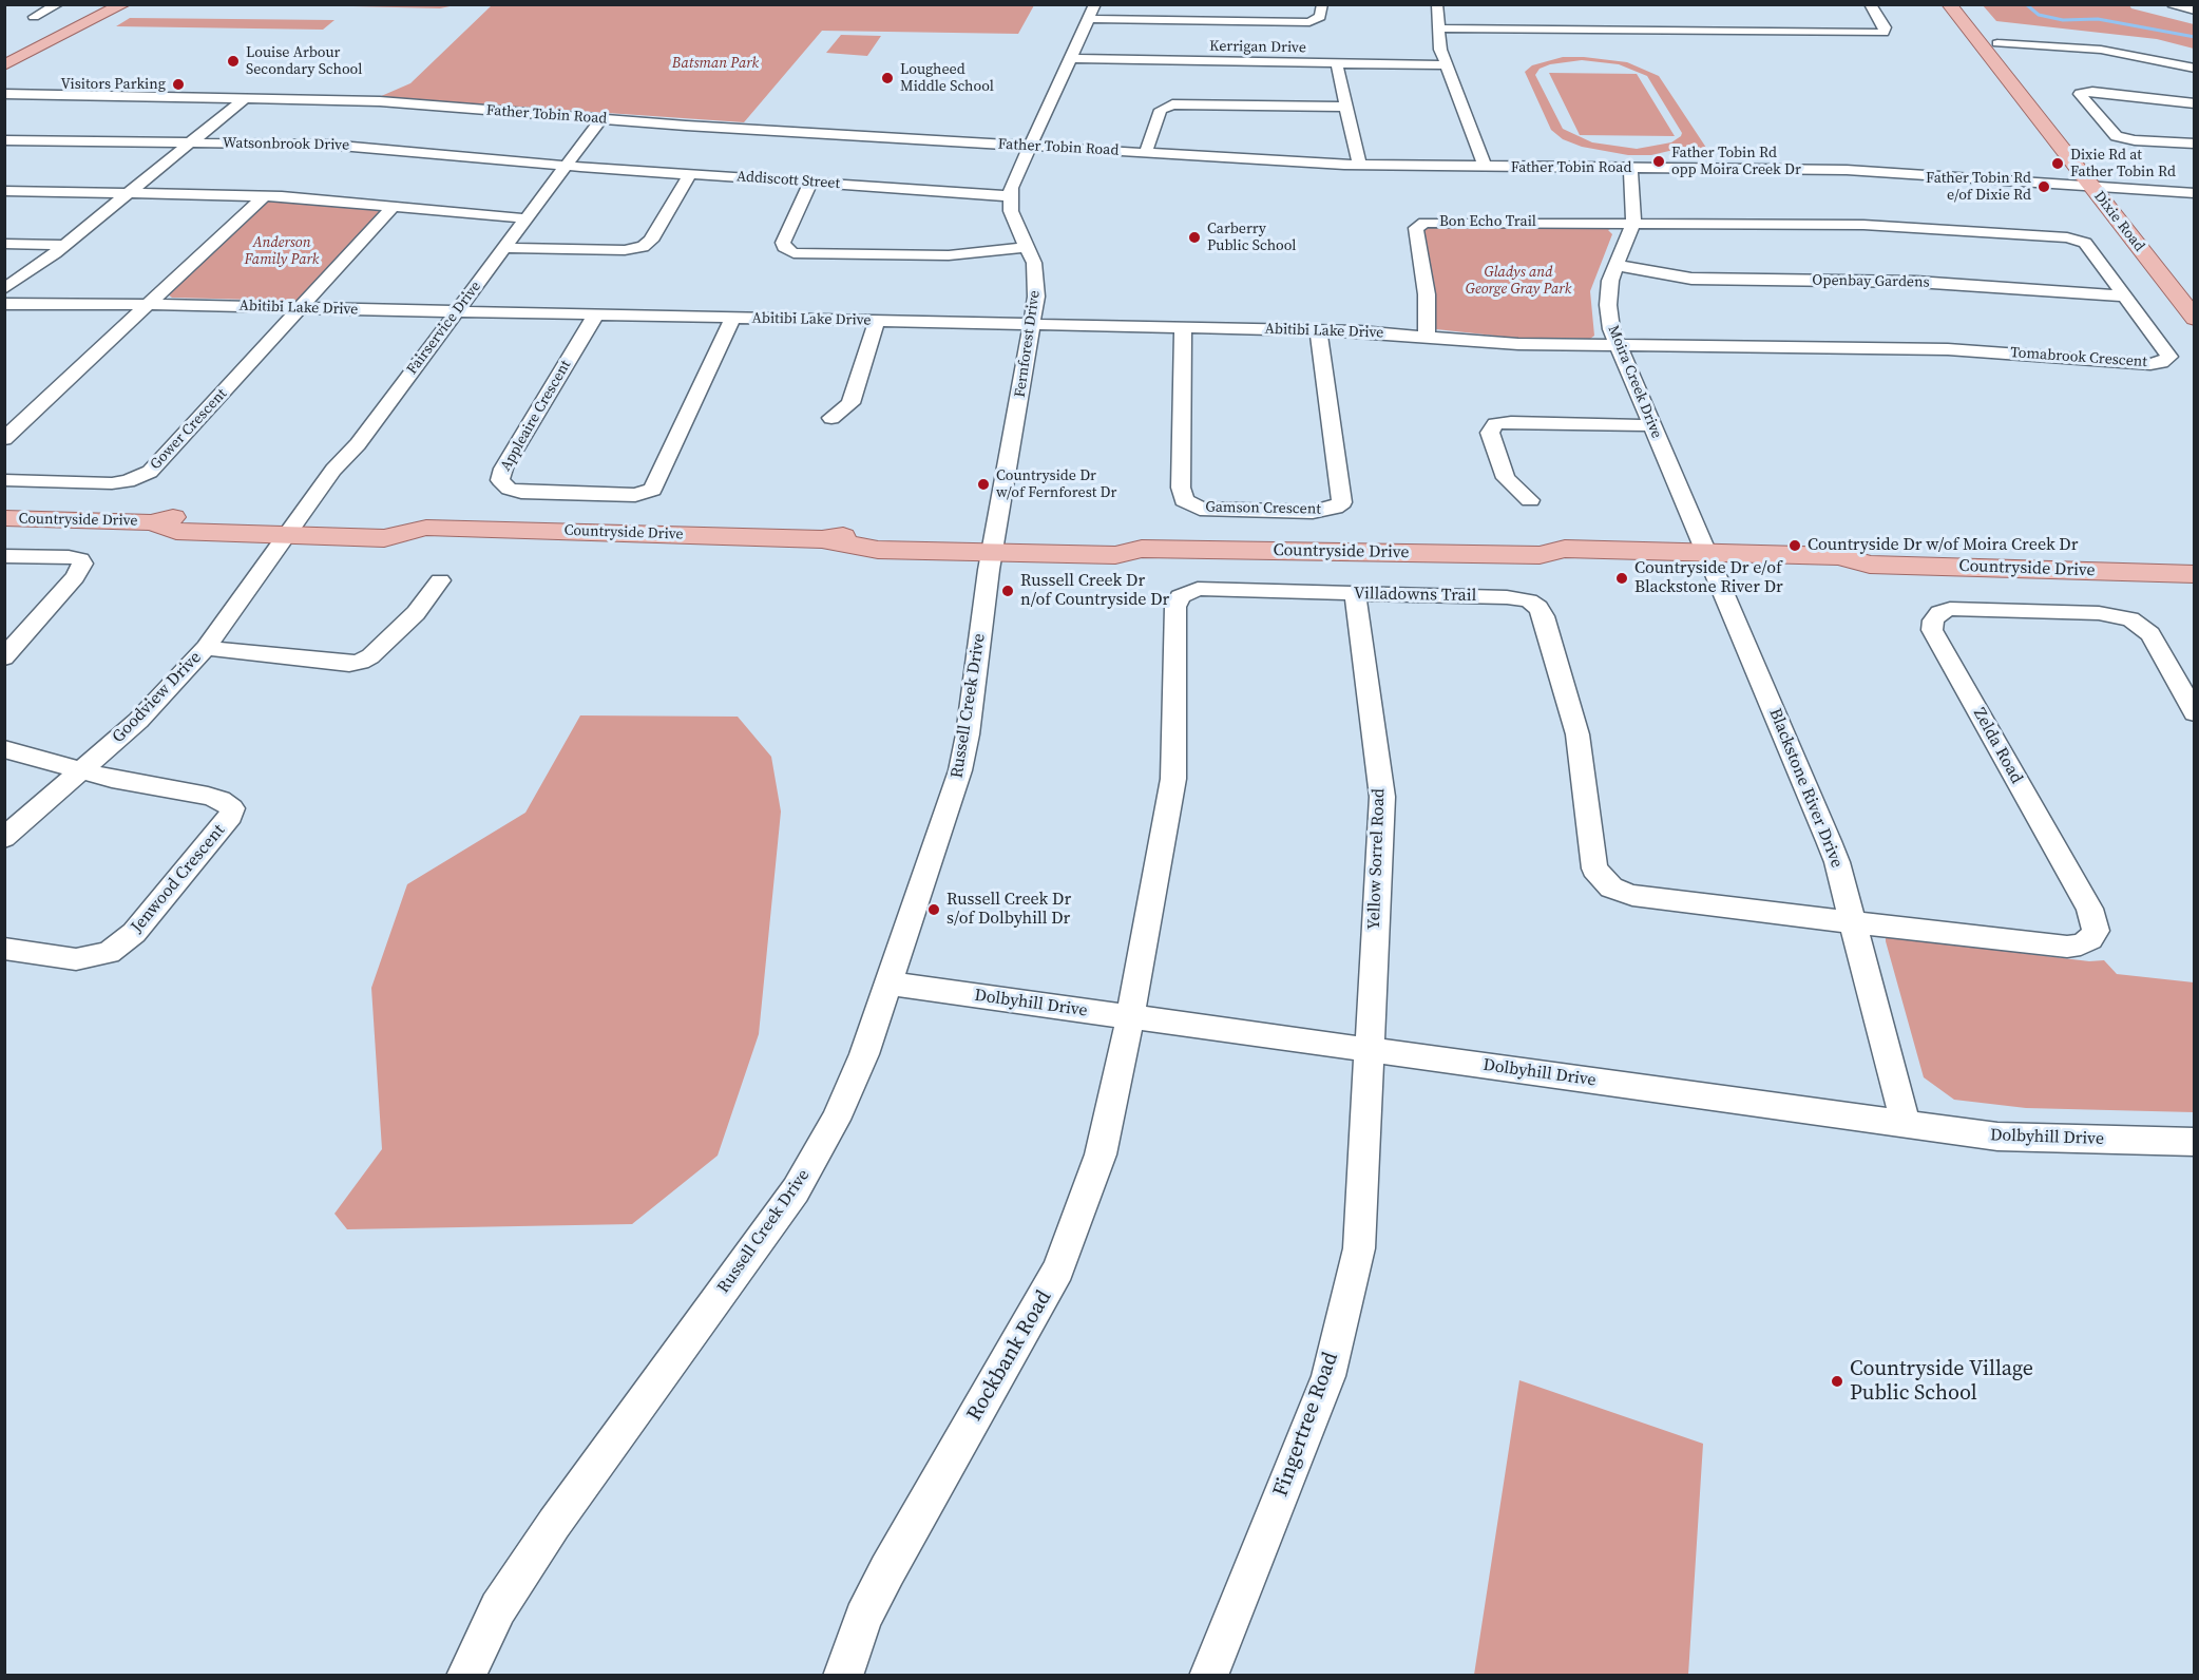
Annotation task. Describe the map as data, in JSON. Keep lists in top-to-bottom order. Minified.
{"streets":{"main road":["Dixie Road","Countryside Drive"],"street":["Kerrigan Drive","Father Tobin Road","Watsonbrook Drive","Addiscott Street","Bon Echo Trail","Openbay Gardens","Abitibi Lake Drive","Fairservice Drive","Fernforest Drive","Tomabrook Crescent","Moira Creek Drive","Appleaire Crescent","Gower Crescent","Gamson Crescent","Villadowns Trail","Goodview Drive","Russell Creek Drive","Zelda Road","Blackstone River Drive","Yellow Sorrel Road","Jenwood Crescent","Dolbyhill Drive","Rockbank Road","Fingertree Road"]},"crossings":[["Father Tobin Road","Dixie Road"],["Father Tobin Road","Fairservice Drive"],["Father Tobin Road","Moira Creek Drive"],["Watsonbrook Drive","Addiscott Street"],["Watsonbrook Drive","Fairservice Drive"],["Addiscott Street","Fairservice Drive"],["Addiscott Street","Fernforest Drive"],["Bon Echo Trail","Abitibi Lake Drive"],["Bon Echo Trail","Tomabrook Crescent"],["Bon Echo Trail","Moira Creek Drive"],["Openbay Gardens","Tomabrook Crescent"],["Openbay Gardens","Moira Creek Drive"],["Abitibi Lake Drive","Fairservice Drive"],["Abitibi Lake Drive","Fernforest Drive"],["Abitibi Lake Drive","Tomabrook Crescent"],["Abitibi Lake Drive","Moira Creek Drive"],["Abitibi Lake Drive","Appleaire Crescent"],["Abitibi Lake Drive","Gower Crescent"],["Abitibi Lake Drive","Gamson Crescent"],["Fairservice Drive","Countryside Drive"],["Fairservice Drive","Goodview Drive"],["Fernforest Drive","Countryside Drive"],["Fernforest Drive","Russell Creek Drive"],["Tomabrook Crescent","Moira Creek Drive"],["Moira Creek Drive","Countryside Drive"],["Moira Creek Drive","Blackstone River Drive"],["Countryside Drive","Goodview Drive"],["Countryside Drive","Russell Creek Drive"],["Countryside Drive","Blackstone River Drive"],["Villadowns Trail","Zelda Road"],["Villadowns Trail","Blackstone River Drive"],["Villadowns Trail","Yellow Sorrel Road"],["Villadowns Trail","Dolbyhill Drive"],["Villadowns Trail","Rockbank Road"],["Goodview Drive","Jenwood Crescent"],["Russell Creek Drive","Dolbyhill Drive"],["Zelda Road","Blackstone River Drive"],["Blackstone River Drive","Dolbyhill Drive"],["Yellow Sorrel Road","Dolbyhill Drive"],["Yellow Sorrel Road","Fingertree Road"],["Dolbyhill Drive","Rockbank Road"],["Dolbyhill Drive","Fingertree Road"]],"parks":["Batsman Park","Anderson Family Park","Gladys and George Gray Park"],"places":["Louise Arbour Secondary School","Lougheed Middle School","Visitors Parking","Father Tobin Rd opp Moira Creek Dr","Dixie Rd at Father Tobin Rd","Father Tobin Rd e/of Dixie Rd","Carberry Public School","Countryside Dr w/of Fernforest Dr","Countryside Dr w/of Moira Creek Dr","Countryside Dr e/of Blackstone River Dr","Russell Creek Dr n/of Countryside Dr","Russell Creek Dr s/of Dolbyhill Dr","Countryside Village Public School"]}
